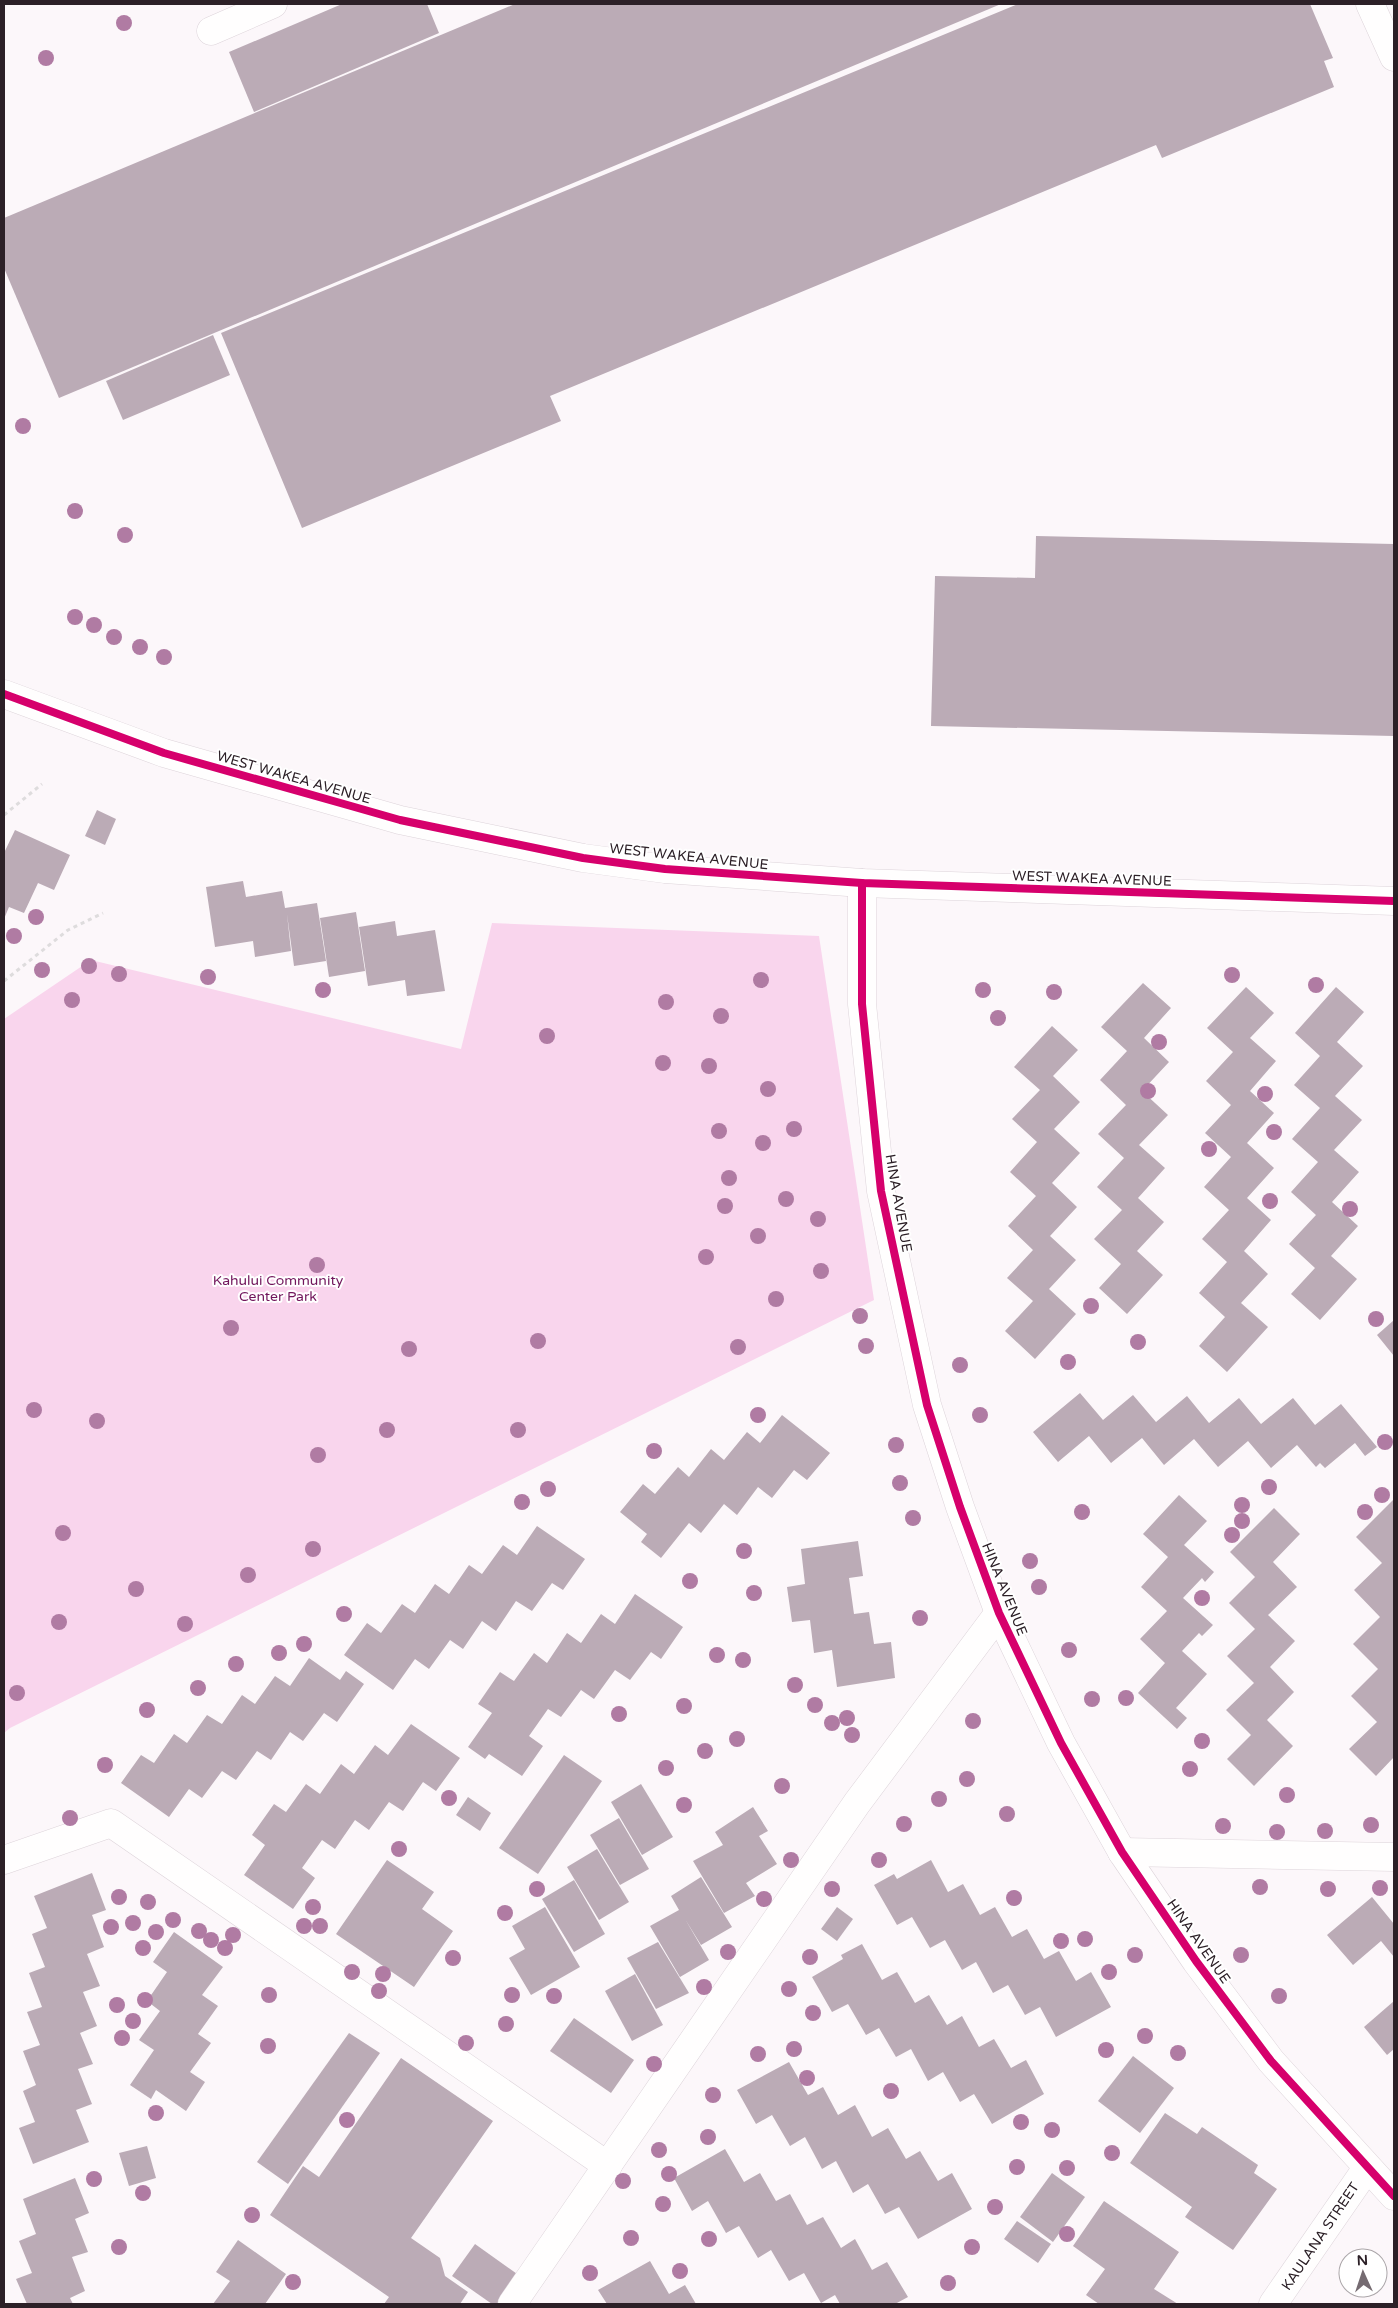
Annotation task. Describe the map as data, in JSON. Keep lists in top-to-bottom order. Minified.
{"streets":{"street":["WEST WAKEA AVENUE","HINA AVENUE","KAULANA STREET"]},"crossings":[["WEST WAKEA AVENUE","HINA AVENUE"],["HINA AVENUE","KAULANA STREET"]],"parks":["Kahului Community Center Park"],"north":"top"}
